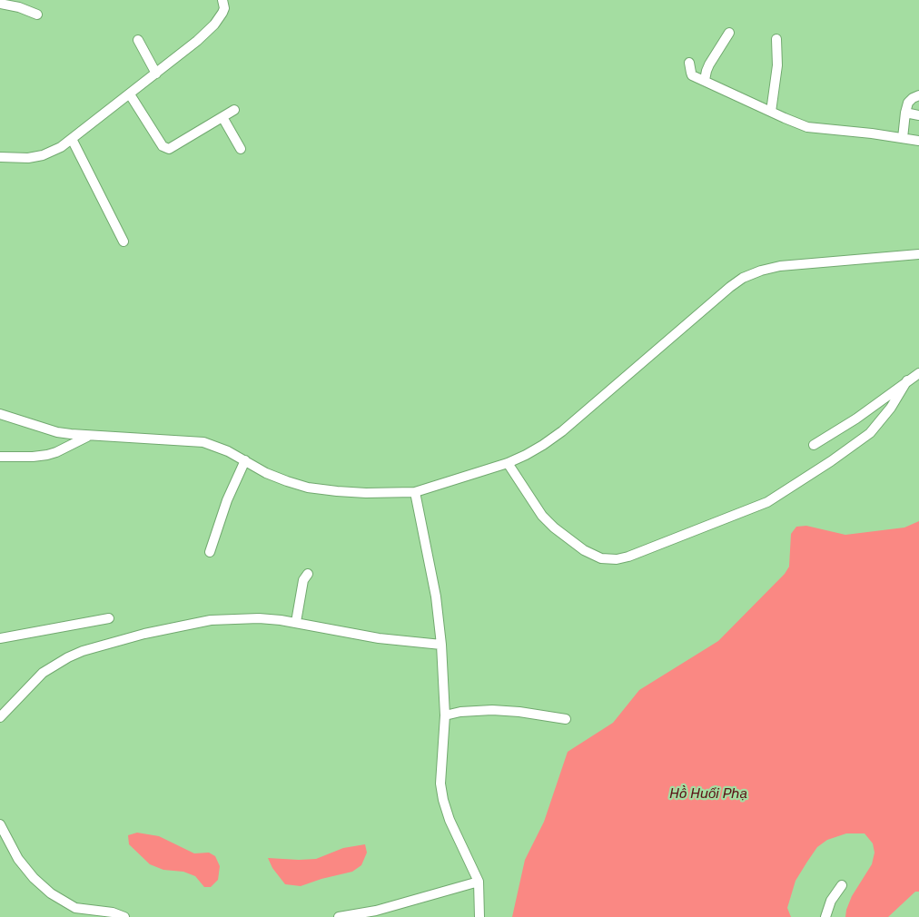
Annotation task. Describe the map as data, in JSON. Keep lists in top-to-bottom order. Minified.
{"water":["Hồ Huổi Phạ"]}
